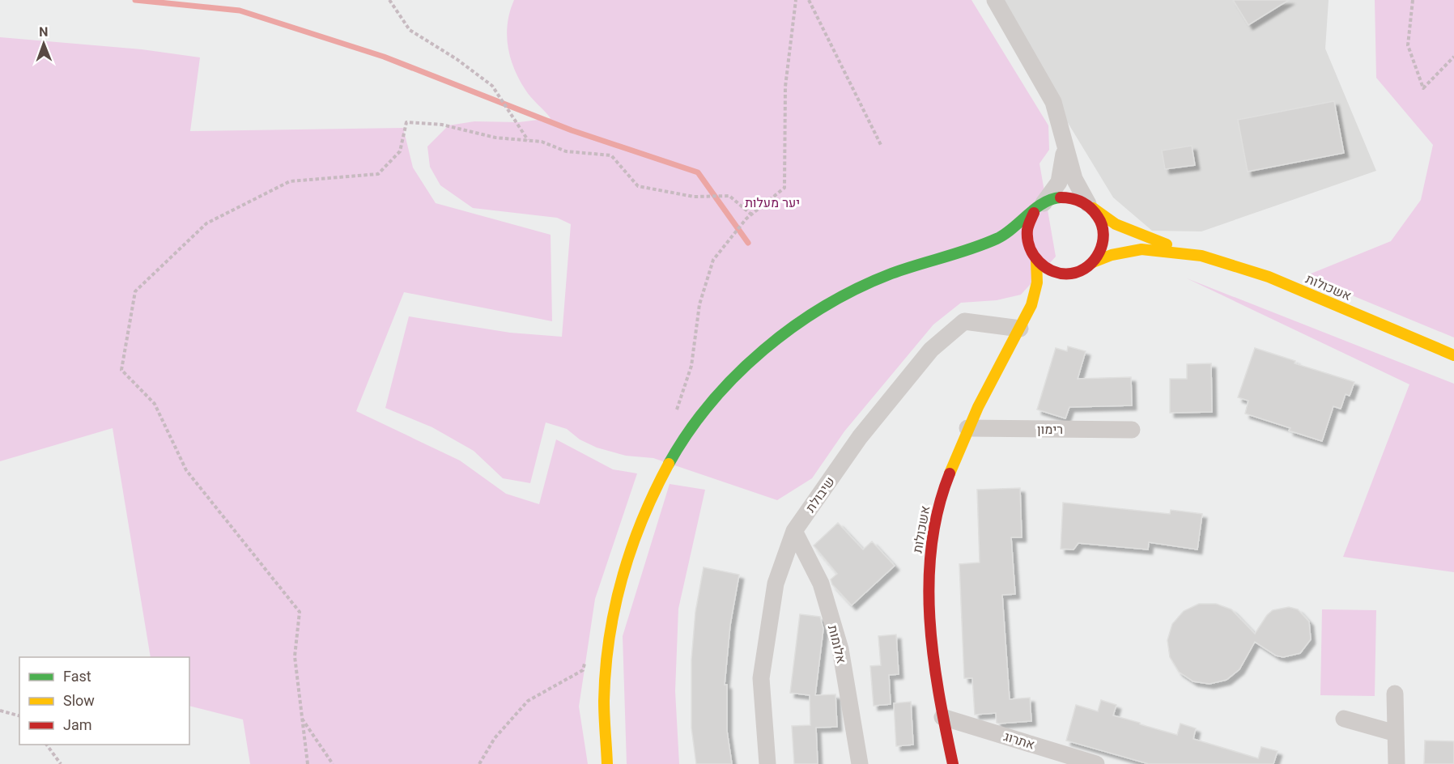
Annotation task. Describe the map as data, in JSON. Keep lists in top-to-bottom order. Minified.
{"streets":{"street":["אשכולות","רימון","שיבולת","אלומות","אתרוג"]},"crossings":[["אשכולות","רימון"],["אשכולות","שיבולת"],["אשכולות","אתרוג"],["שיבולת","אלומות"]],"parks":["יער מעלות"],"legend":["Fast","Slow","Jam"],"north":"top"}
